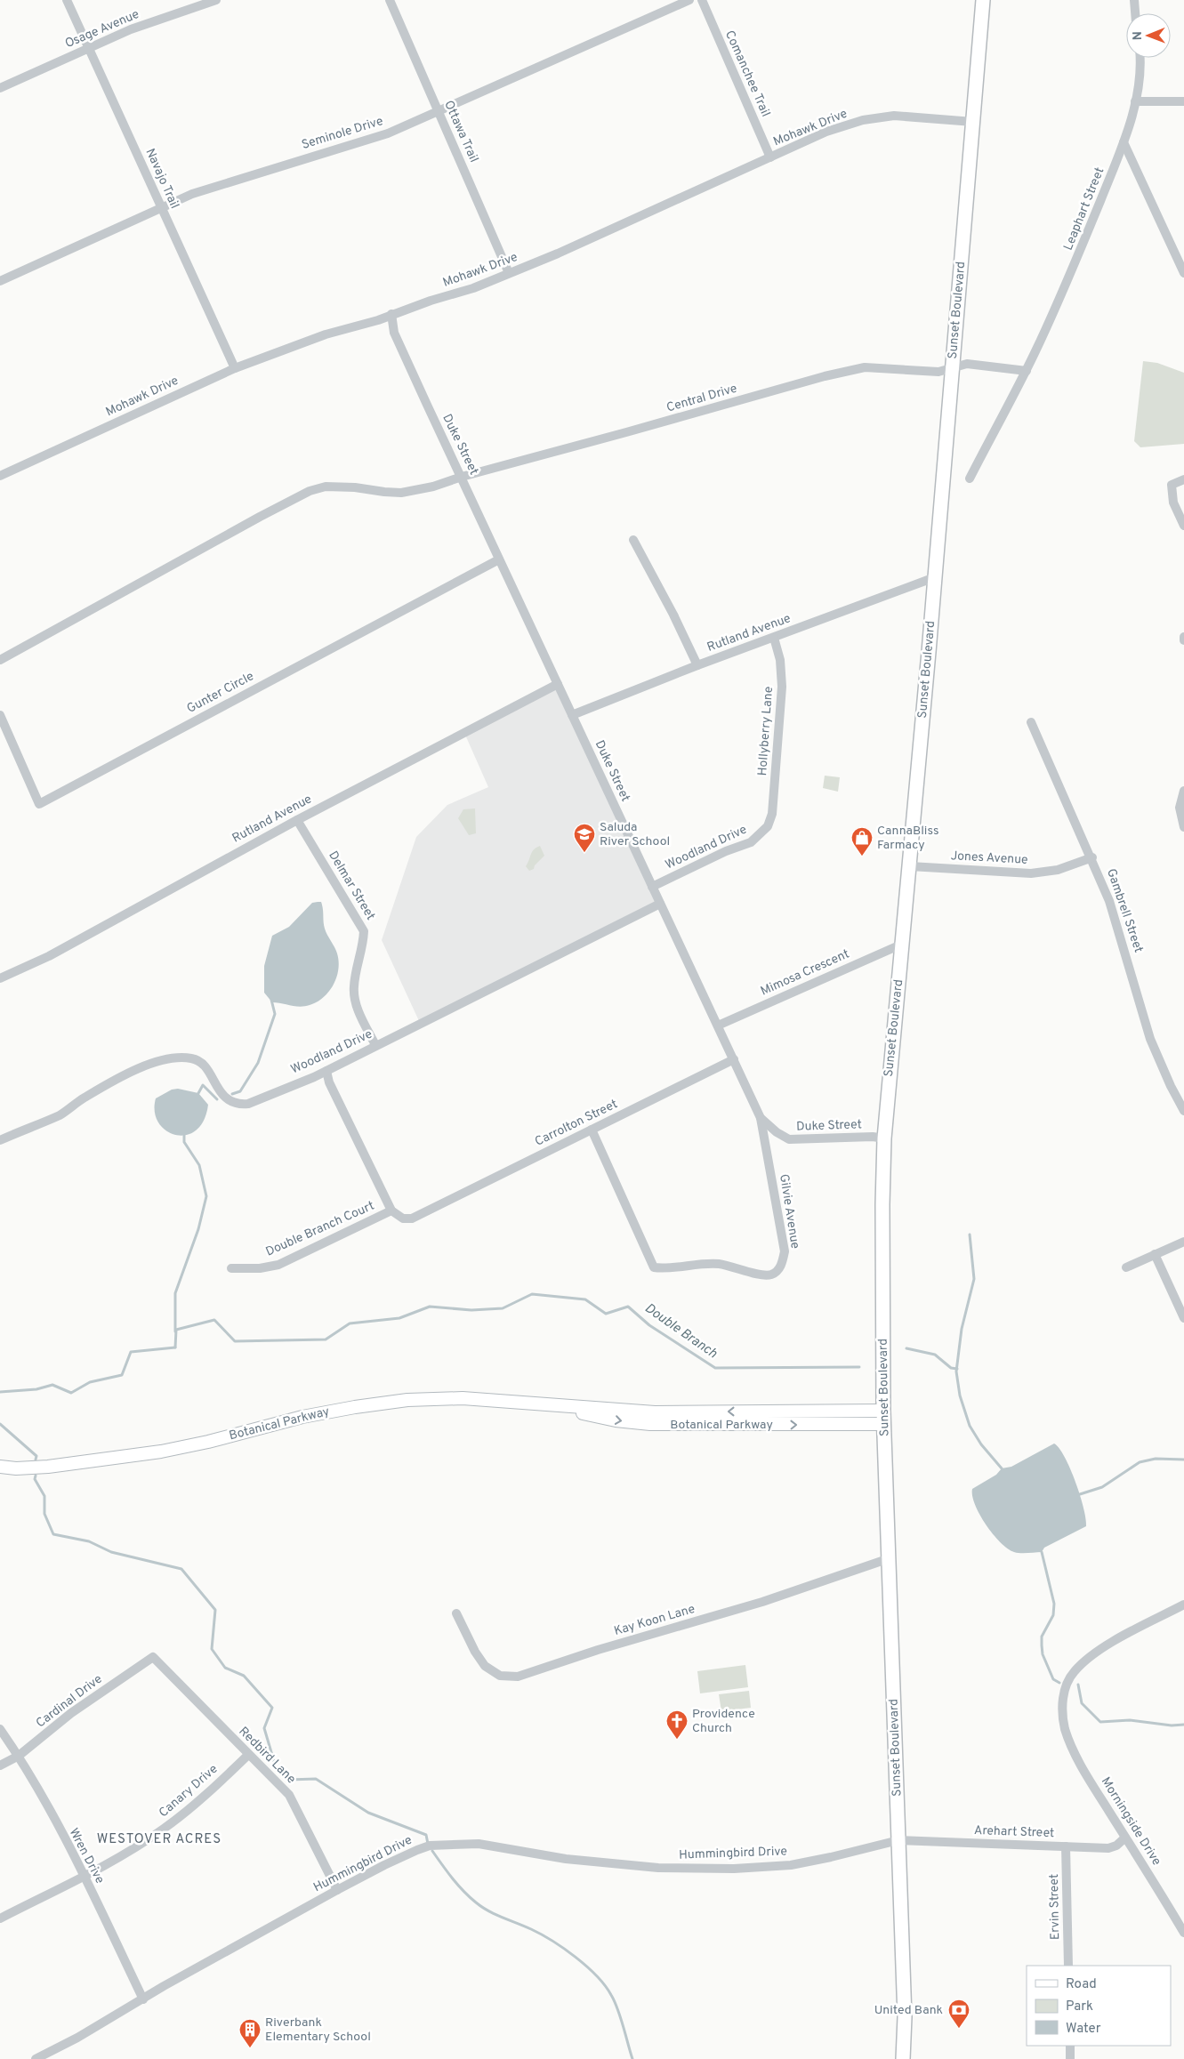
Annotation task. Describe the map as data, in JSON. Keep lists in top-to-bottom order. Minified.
{"streets":{"main road":["Sunset Boulevard"],"street":["Osage Avenue","Comanchee Trail","Mohawk Drive","Ottawa Trail","Seminole Drive","Navajo Trail","Leaphart Street","Central Drive","Duke Street","Rutland Avenue","Gunter Circle","Hollyberry Lane","Woodland Drive","Jones Avenue","Delmar Street","Gambrell Street","Mimosa Crescent","Carrolton Street","Gilvie Avenue","Double Branch Court","Botanical Parkway","Kay Koon Lane","Cardinal Drive","Redbird Lane","Canary Drive","Morningside Drive","Arehart Street","Hummingbird Drive","Wren Drive","Ervin Street"]},"crossings":[["Osage Avenue","Navajo Trail"],["Comanchee Trail","Mohawk Drive"],["Mohawk Drive","Ottawa Trail"],["Mohawk Drive","Navajo Trail"],["Mohawk Drive","Sunset Boulevard"],["Mohawk Drive","Duke Street"],["Ottawa Trail","Seminole Drive"],["Seminole Drive","Navajo Trail"],["Sunset Boulevard","Central Drive"],["Sunset Boulevard","Duke Street"],["Sunset Boulevard","Rutland Avenue"],["Sunset Boulevard","Jones Avenue"],["Sunset Boulevard","Mimosa Crescent"],["Sunset Boulevard","Botanical Parkway"],["Sunset Boulevard","Kay Koon Lane"],["Sunset Boulevard","Arehart Street"],["Sunset Boulevard","Hummingbird Drive"],["Central Drive","Duke Street"],["Duke Street","Rutland Avenue"],["Duke Street","Gunter Circle"],["Duke Street","Woodland Drive"],["Duke Street","Mimosa Crescent"],["Duke Street","Carrolton Street"],["Duke Street","Gilvie Avenue"],["Rutland Avenue","Hollyberry Lane"],["Rutland Avenue","Delmar Street"],["Hollyberry Lane","Woodland Drive"],["Woodland Drive","Delmar Street"],["Jones Avenue","Gambrell Street"],["Carrolton Street","Gilvie Avenue"],["Carrolton Street","Double Branch Court"],["Cardinal Drive","Redbird Lane"],["Cardinal Drive","Wren Drive"],["Redbird Lane","Canary Drive"],["Redbird Lane","Hummingbird Drive"],["Canary Drive","Wren Drive"],["Morningside Drive","Arehart Street"],["Arehart Street","Hummingbird Drive"],["Arehart Street","Ervin Street"],["Hummingbird Drive","Wren Drive"]],"districts":["WESTOVER ACRES"],"water":["Double Branch"],"places":{"school or university":["Saluda River School"],"shop":["CannaBliss Farmacy"],"church":["Providence Church"],"bank":["United Bank"],"building":["Riverbank Elementary School"]},"legend":["Road","Park","Water"],"north":"left"}
